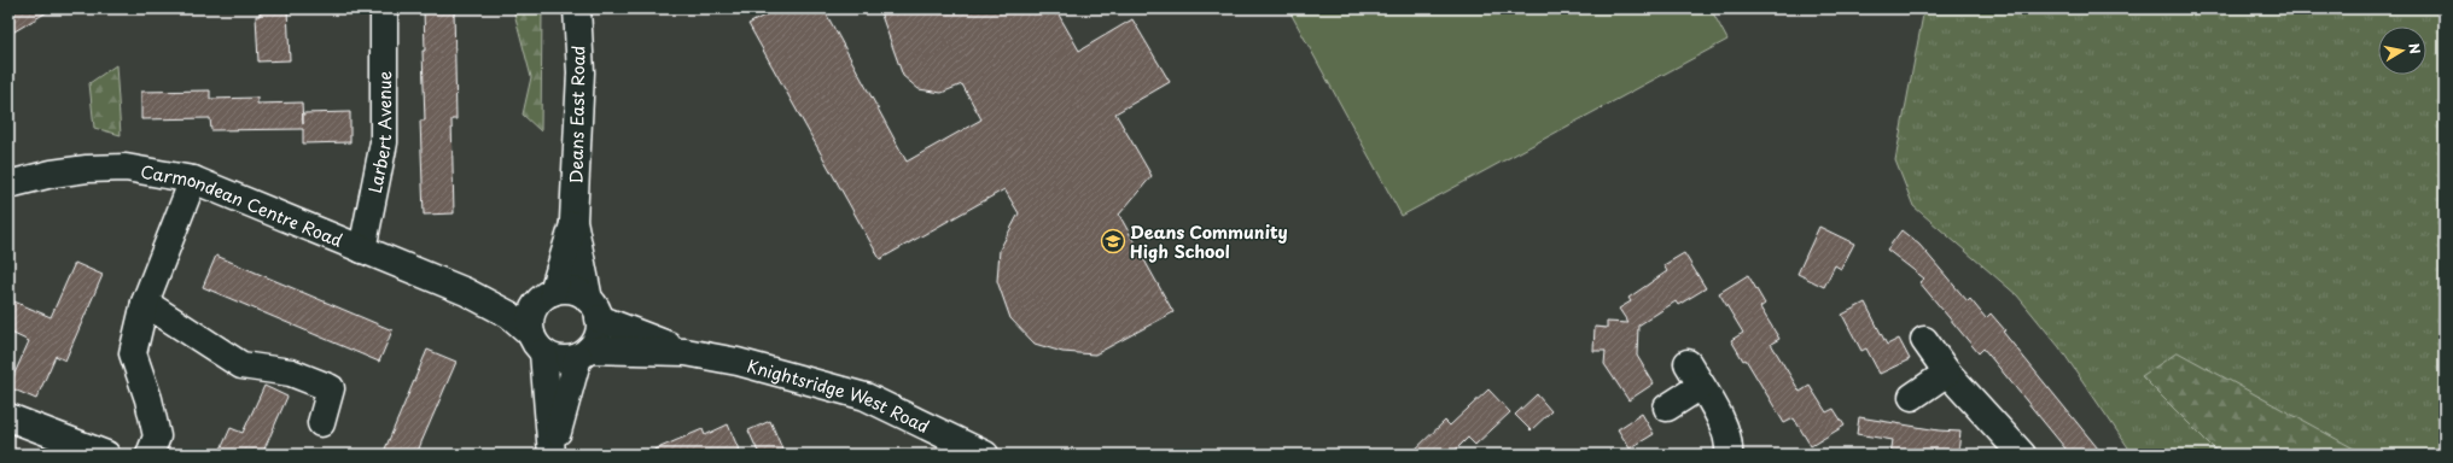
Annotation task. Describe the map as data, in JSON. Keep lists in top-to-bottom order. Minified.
{"streets":{"street":["Deans East Road","Larbert Avenue","Carmondean Centre Road","Knightsridge West Road"]},"crossings":[["Deans East Road","Carmondean Centre Road"],["Deans East Road","Knightsridge West Road"],["Larbert Avenue","Carmondean Centre Road"],["Carmondean Centre Road","Knightsridge West Road"]],"places":{"school or university":["Deans Community High School"]},"north":"right"}
